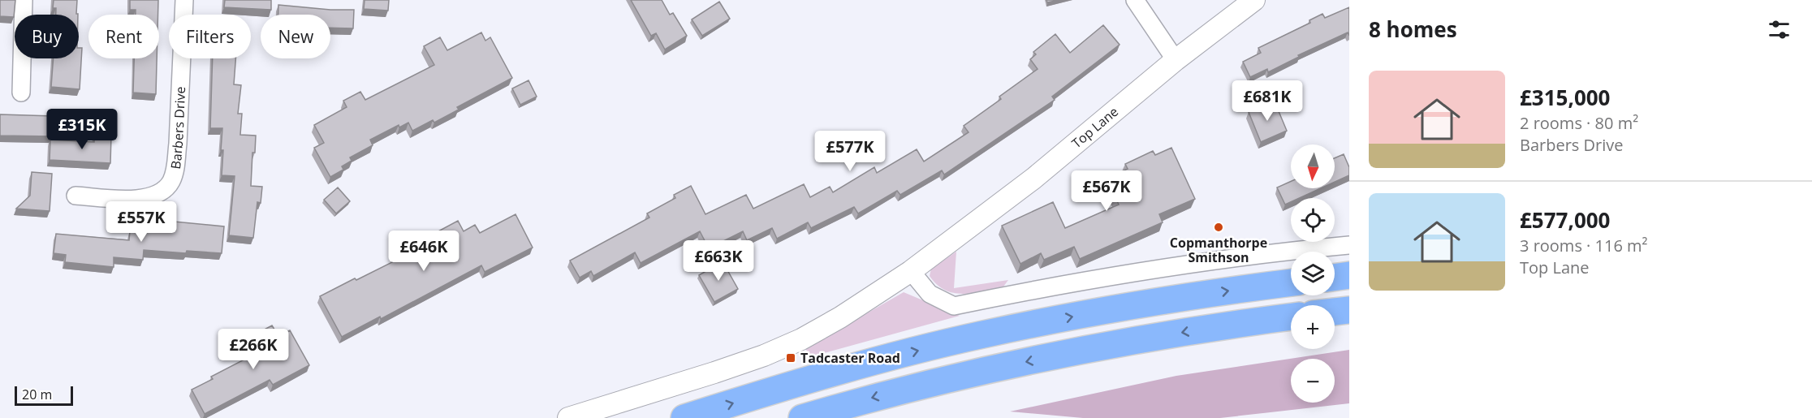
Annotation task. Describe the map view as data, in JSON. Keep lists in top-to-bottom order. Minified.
{"streets":{"street":["Barbers Drive","Top Lane"]},"places":{"other":["Copmanthorpe Smithson"],"transit":["Tadcaster Road"]},"scale_bar":"20 m","north":"bottom","page":{"heading":"8 homes","chip":["Buy","Rent","Filters","New"],"list":[{"name":"£315,000","note":"2 rooms · 80 m² · Barbers Drive"},{"name":"£577,000","note":"3 rooms · 116 m² · Top Lane"}],"price":["£681K","£315K","£577K","£567K","£557K","£646K","£663K","£266K"],"map_buttons":["+","−"],"scale":"20 m"}}
